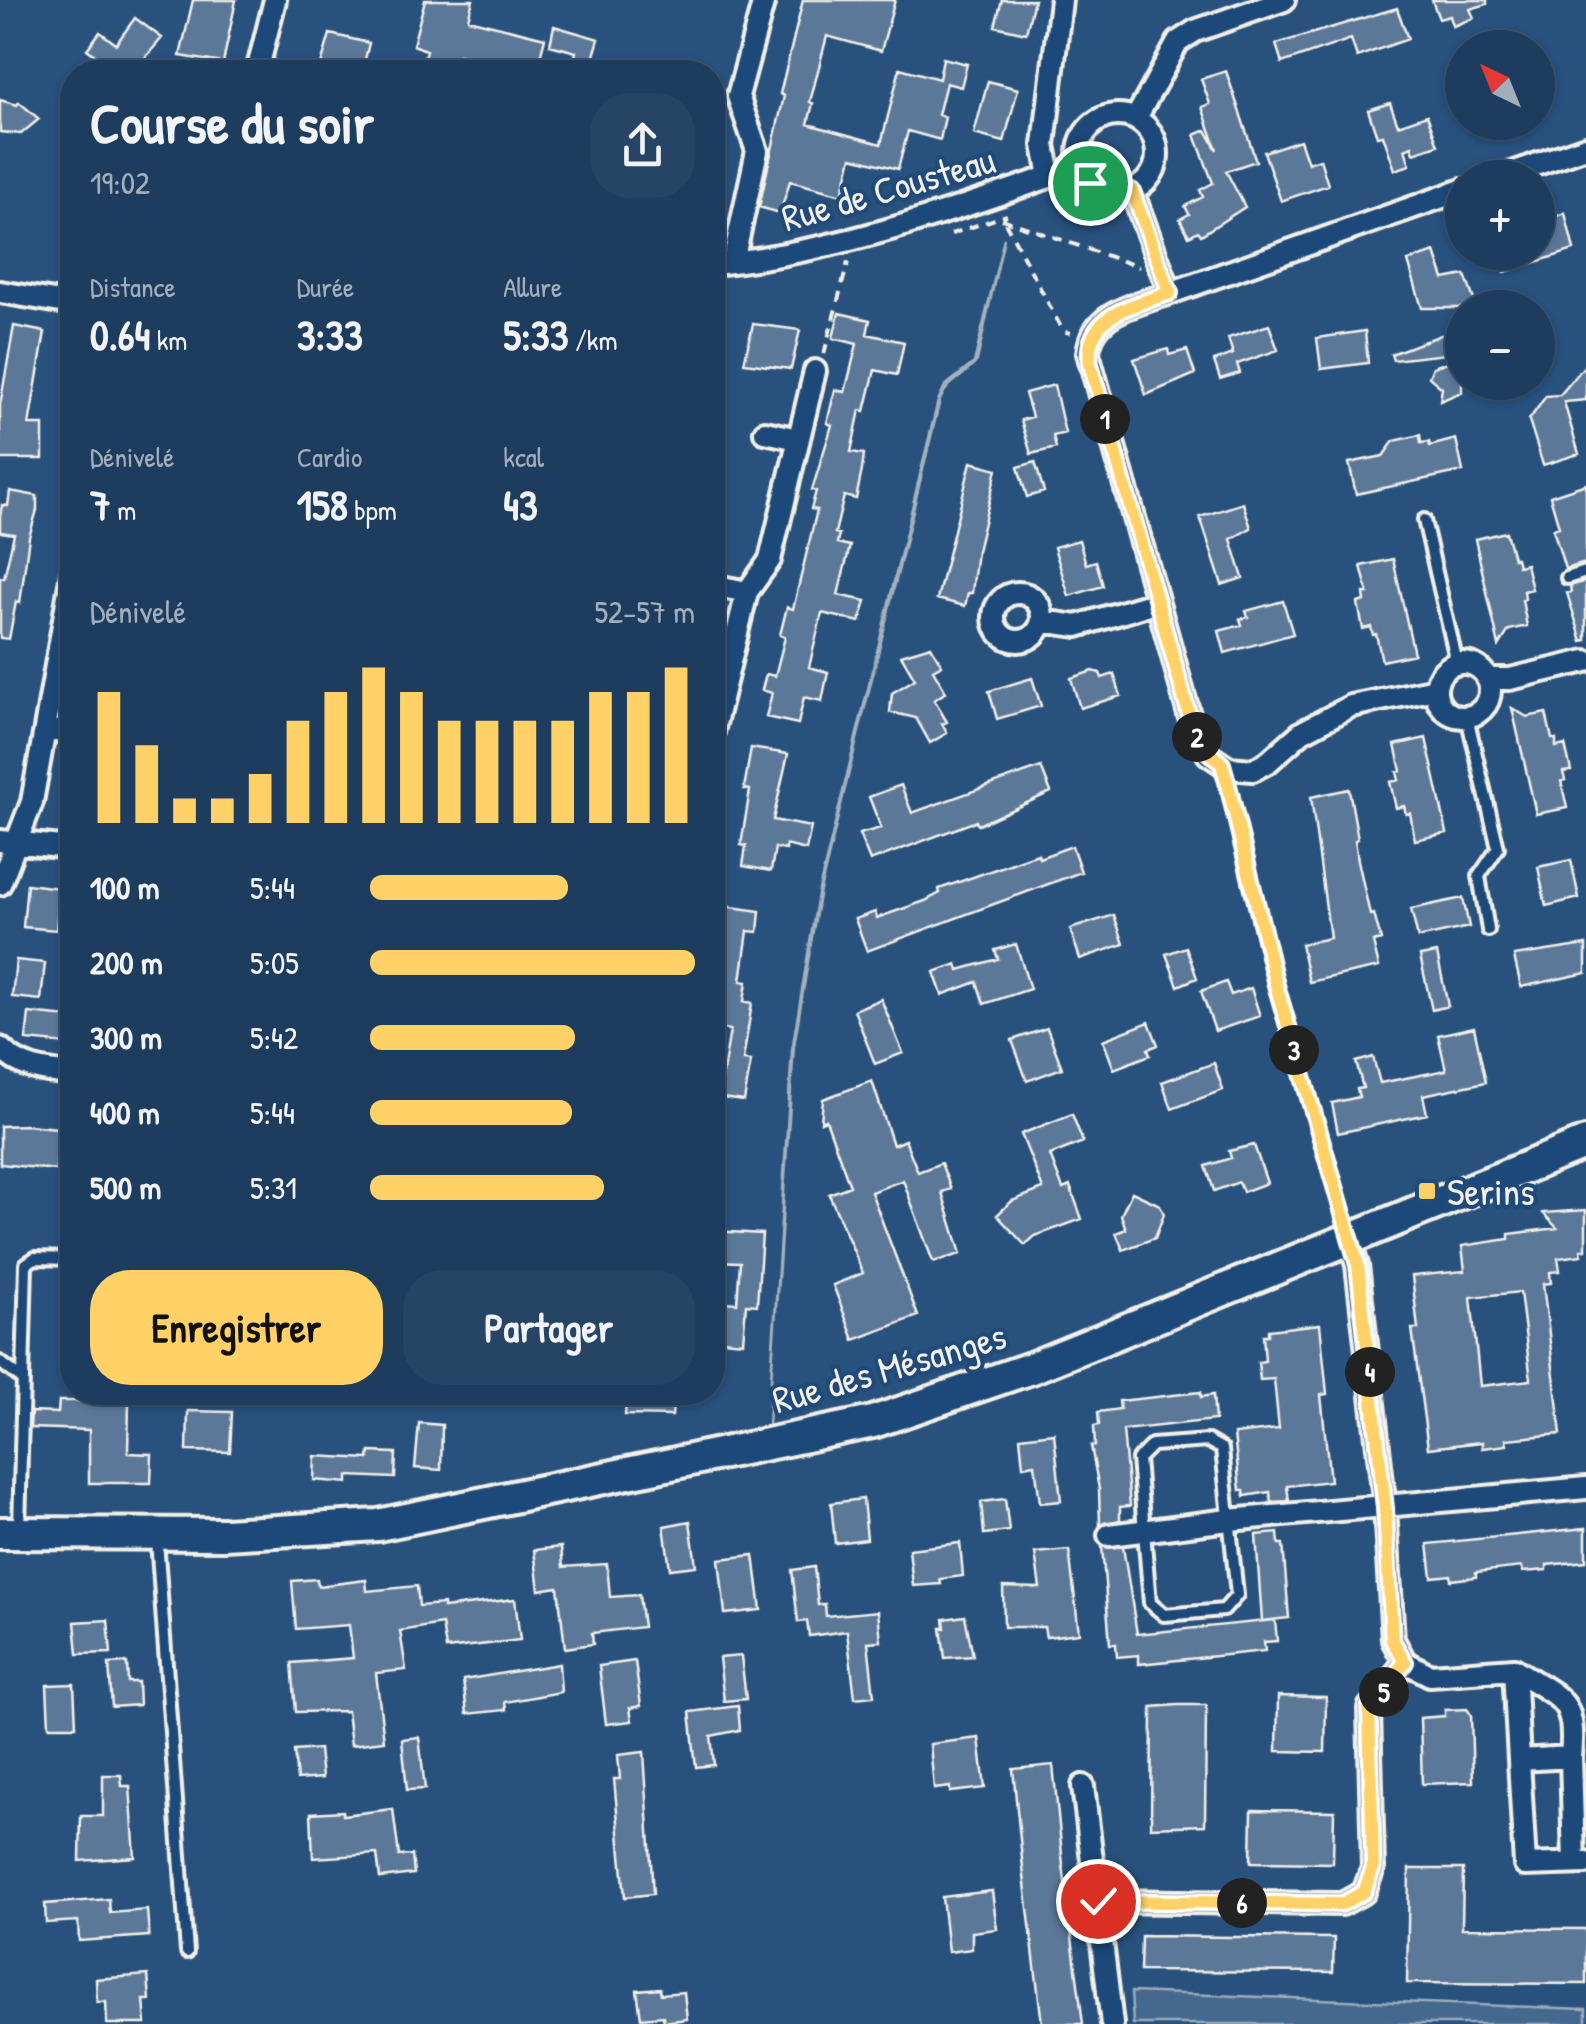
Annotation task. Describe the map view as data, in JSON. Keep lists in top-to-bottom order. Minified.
{"streets":{"main road":["Rue des Mésanges"],"street":["Rue de Cousteau"]},"places":{"transit":["Serins"]},"north":"top left","page":{"map_buttons":["+","−"],"heading":["Course du soir","19:02"],"stats":[["Distance","0.64 km"],["Durée","3:33"],["Allure","5:33 /km"],["Dénivelé","7 m"],["Cardio","158 bpm"],["kcal","43"]],"pins":["1","2","3","4","5","6"],"chart":["Dénivelé","52–57 m"],"list":[{"name":"100 m","note":"5:44"},{"name":"200 m","note":"5:05"},{"name":"300 m","note":"5:42"},{"name":"400 m","note":"5:44"},{"name":"500 m","note":"5:31"}],"buttons":["Enregistrer","Partager"]}}
